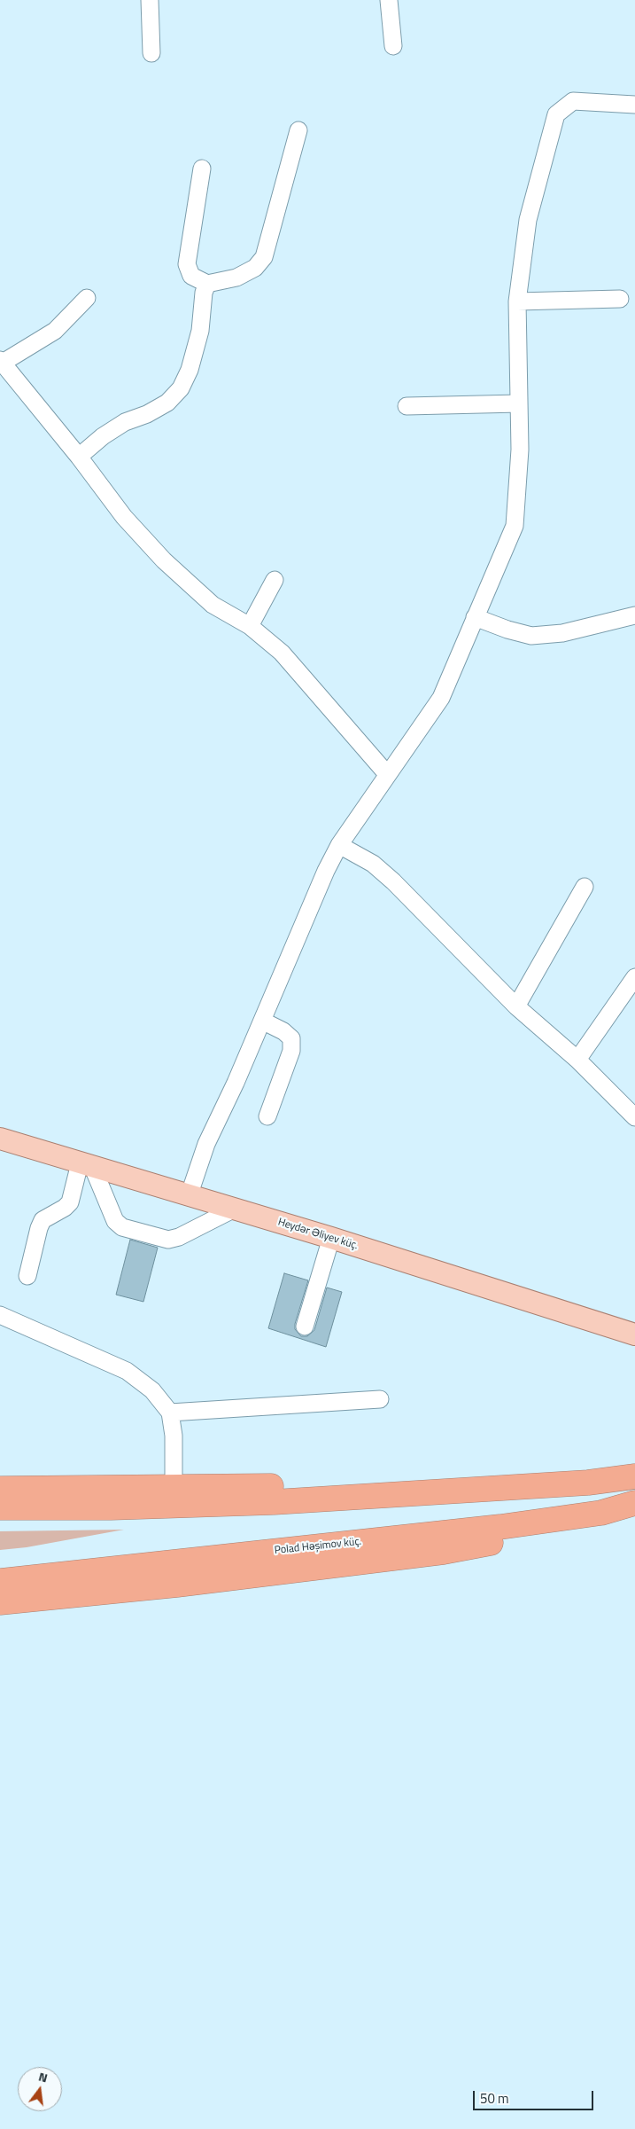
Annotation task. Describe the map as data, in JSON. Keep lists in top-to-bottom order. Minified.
{"streets":{"highway":["Polad Həşimov küç."],"main road":["Heydər Əliyev küç."]},"scale_bar":"50 m","north":"top"}
